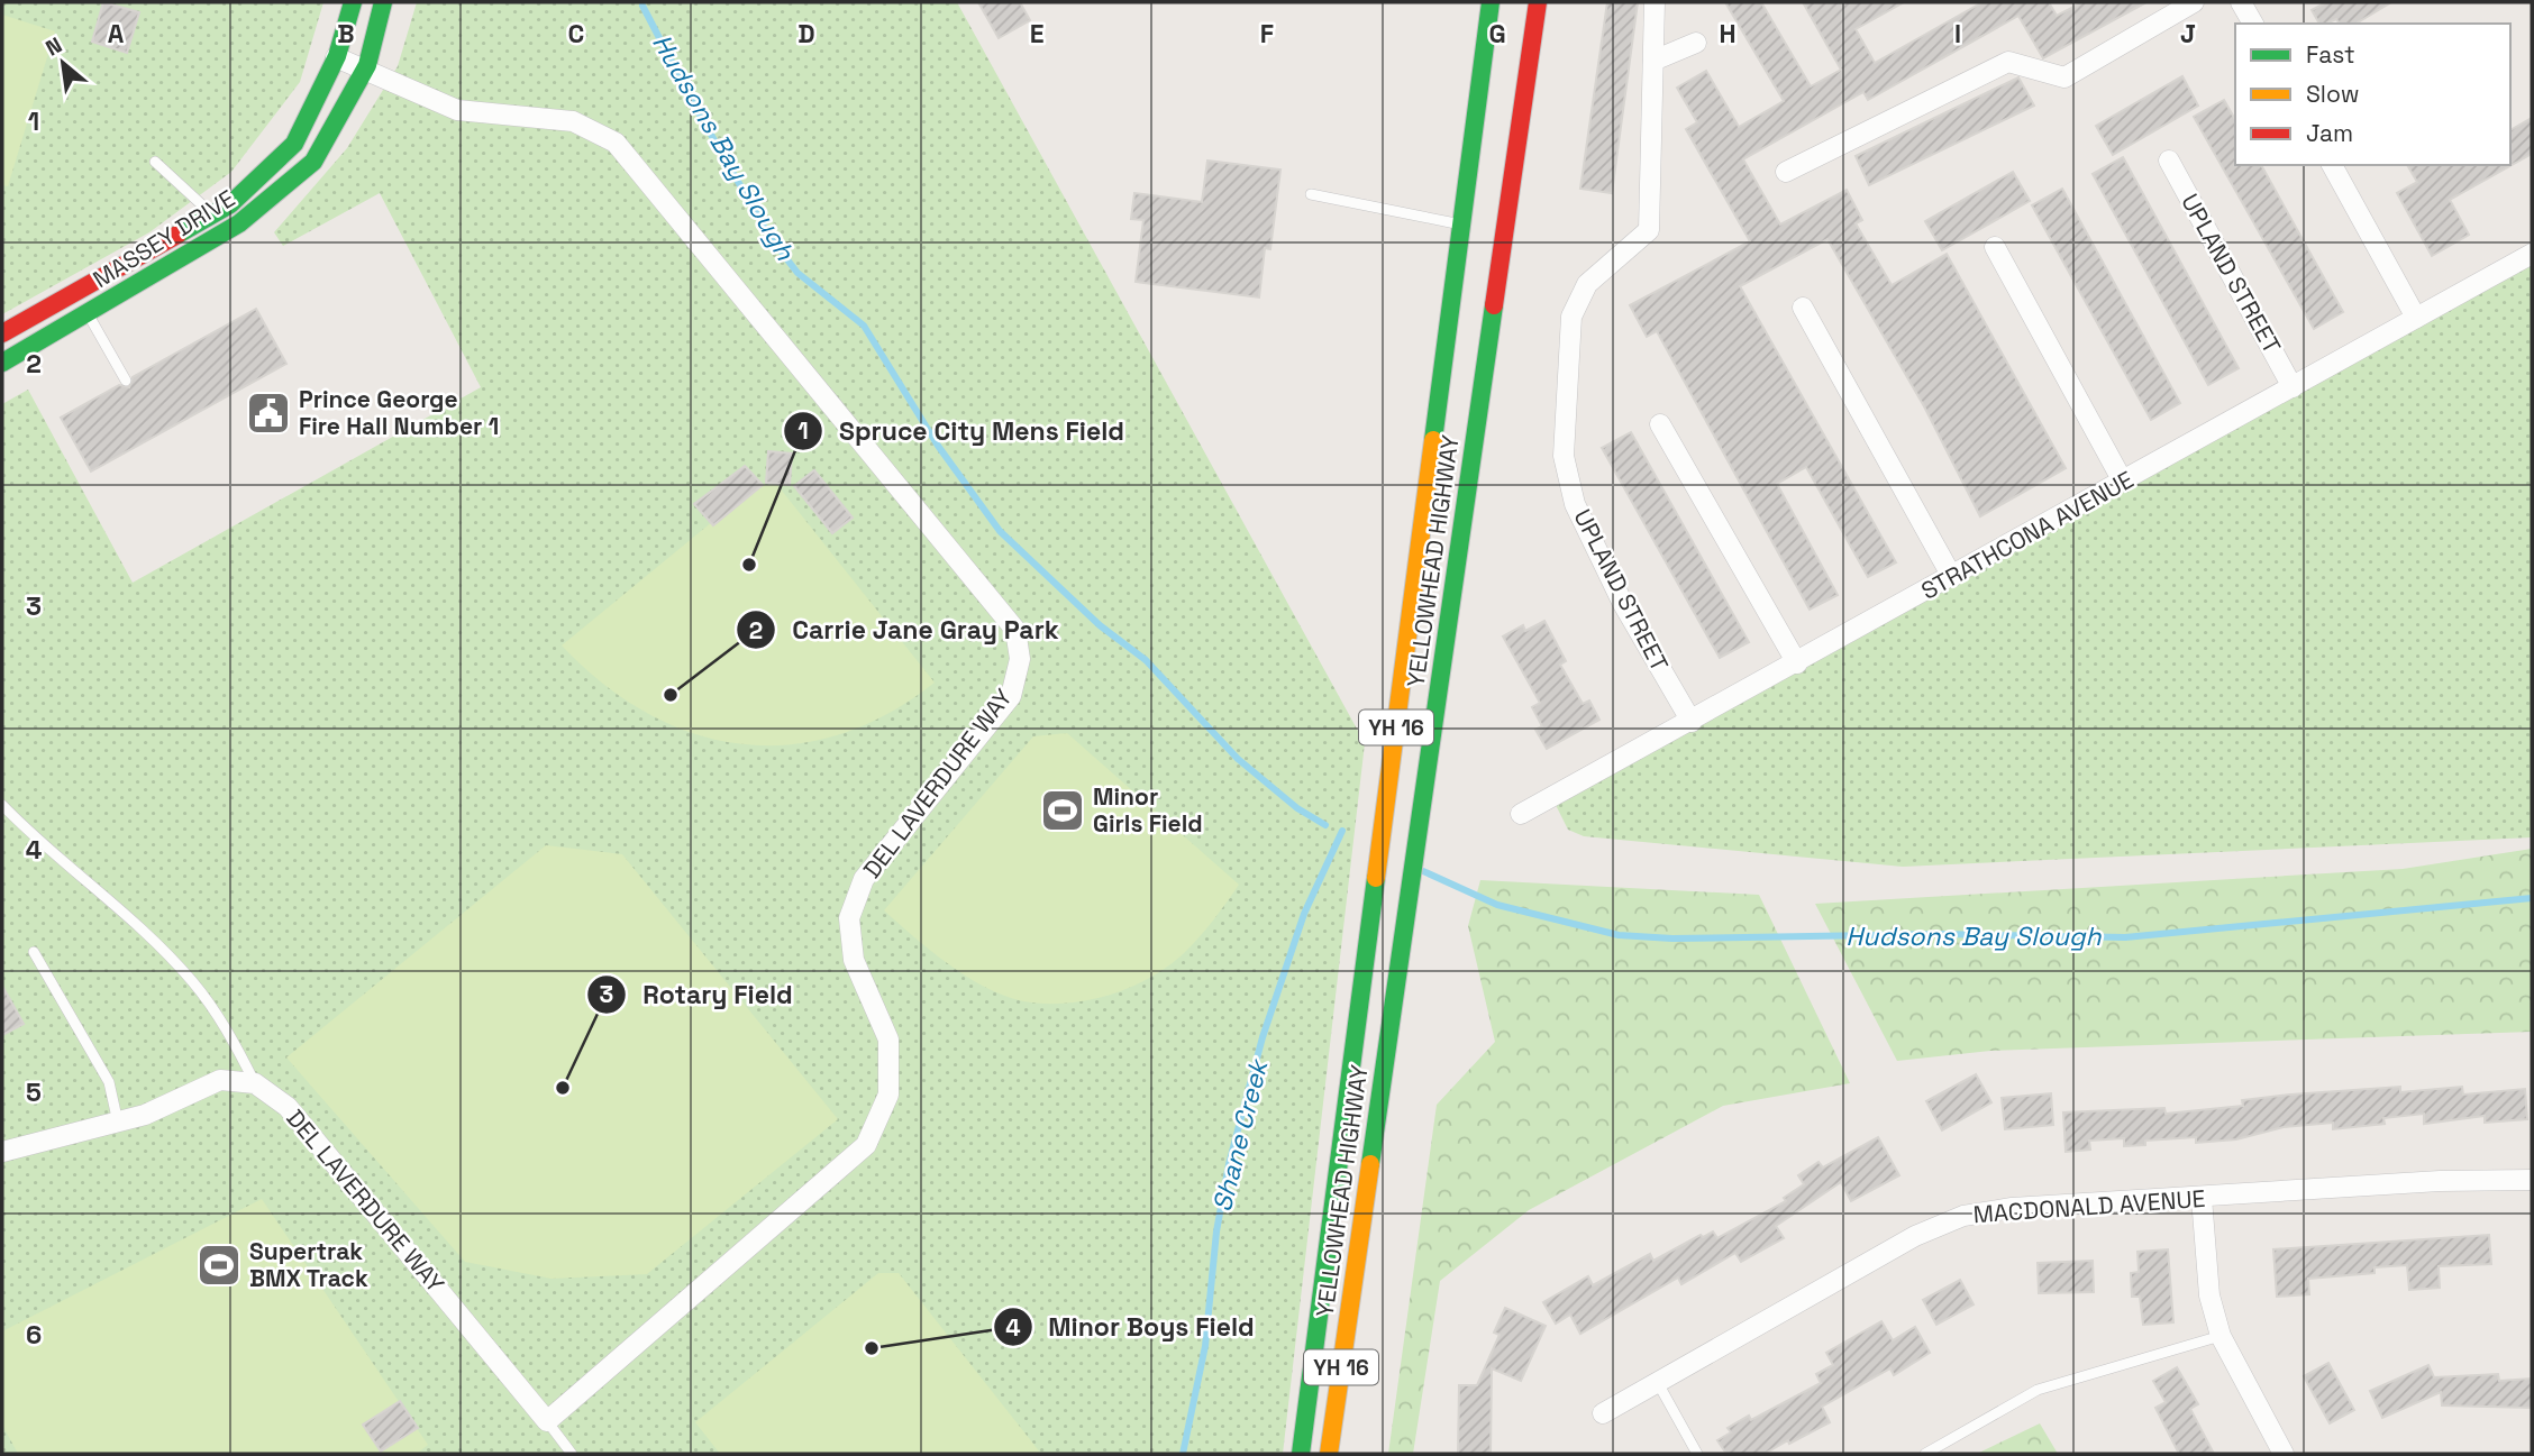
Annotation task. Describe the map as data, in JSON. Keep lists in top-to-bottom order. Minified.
{"streets":{"main road":["MASSEY DRIVE","YELLOWHEAD HIGHWAY","YH 16"],"street":["UPLAND STREET","STRATHCONA AVENUE","DEL LAVERDURE WAY","MACDONALD AVENUE"]},"crossings":[["MASSEY DRIVE","DEL LAVERDURE WAY"],["UPLAND STREET","STRATHCONA AVENUE"]],"water":["Hudsons Bay Slough","Shane Creek"],"places":{"public building":["Prince George Fire Hall Number 1"],"other":["Spruce City Mens Field","Carrie Jane Gray Park","Rotary Field","Minor Boys Field"],"sports":["Minor Girls Field","Supertrak BMX Track"]},"legend":["Fast","Slow","Jam"],"north":"top left","grid":{"columns":["A","B","C","D","E","F","G","H","I","J"],"rows":["1","2","3","4","5","6"]}}
